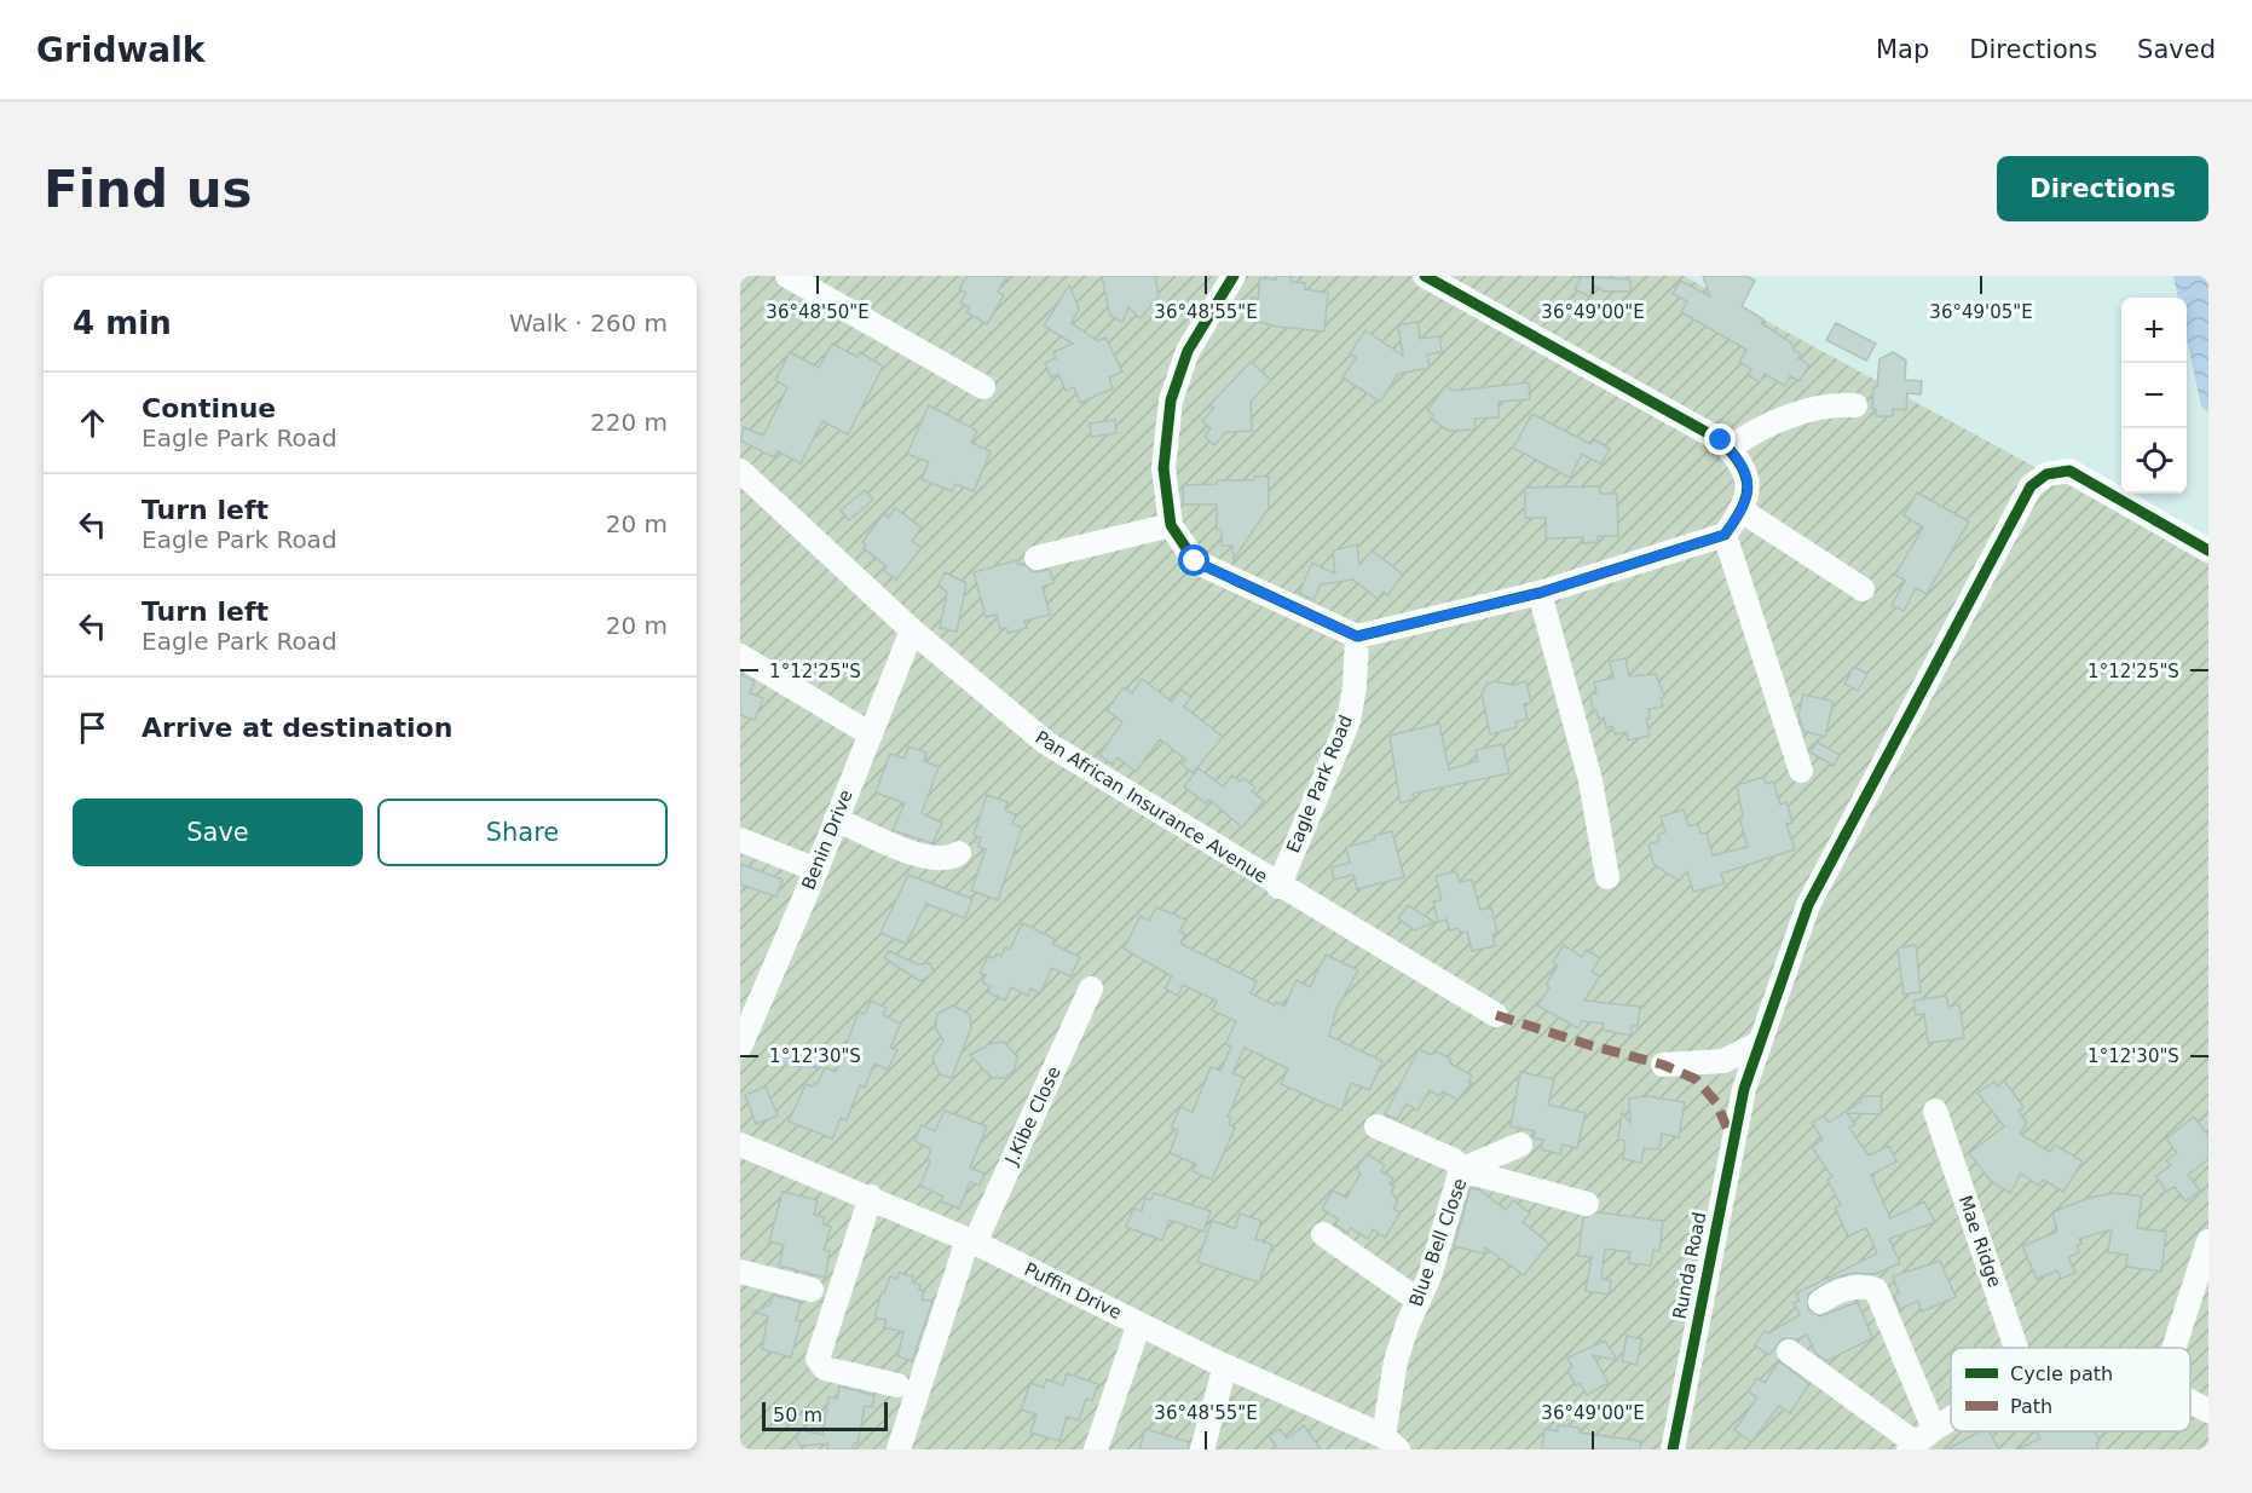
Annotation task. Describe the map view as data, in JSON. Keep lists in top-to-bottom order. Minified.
{"streets":{"street":["Eagle Park Road","Pan African Insurance Avenue","Benin Drive","J.Kibe Close","Mae Ridge","Blue Bell Close","Runda Road","Puffin Drive"]},"crossings":[["Eagle Park Road","Pan African Insurance Avenue"],["Pan African Insurance Avenue","Benin Drive"],["J.Kibe Close","Puffin Drive"],["Blue Bell Close","Puffin Drive"]],"legend":["Cycle path","Path"],"scale_bar":"50 m","page":{"header":"Gridwalk","nav":["Map","Directions","Saved"],"buttons":["Directions",["Save","Share"]],"title":"Find us","heading":["4 min","Walk · 260 m"],"map_buttons":["+","−"],"list":[["Continue","Eagle Park Road","220 m"],["Turn left","Eagle Park Road","20 m"],["Turn left","Eagle Park Road","20 m"],"Arrive at destination"],"scale":"50 m"},"coordinates":["36°48'50\"E","36°48'55\"E","36°49'00\"E","36°49'05\"E","1°12'25\"S","1°12'30\"S"]}
